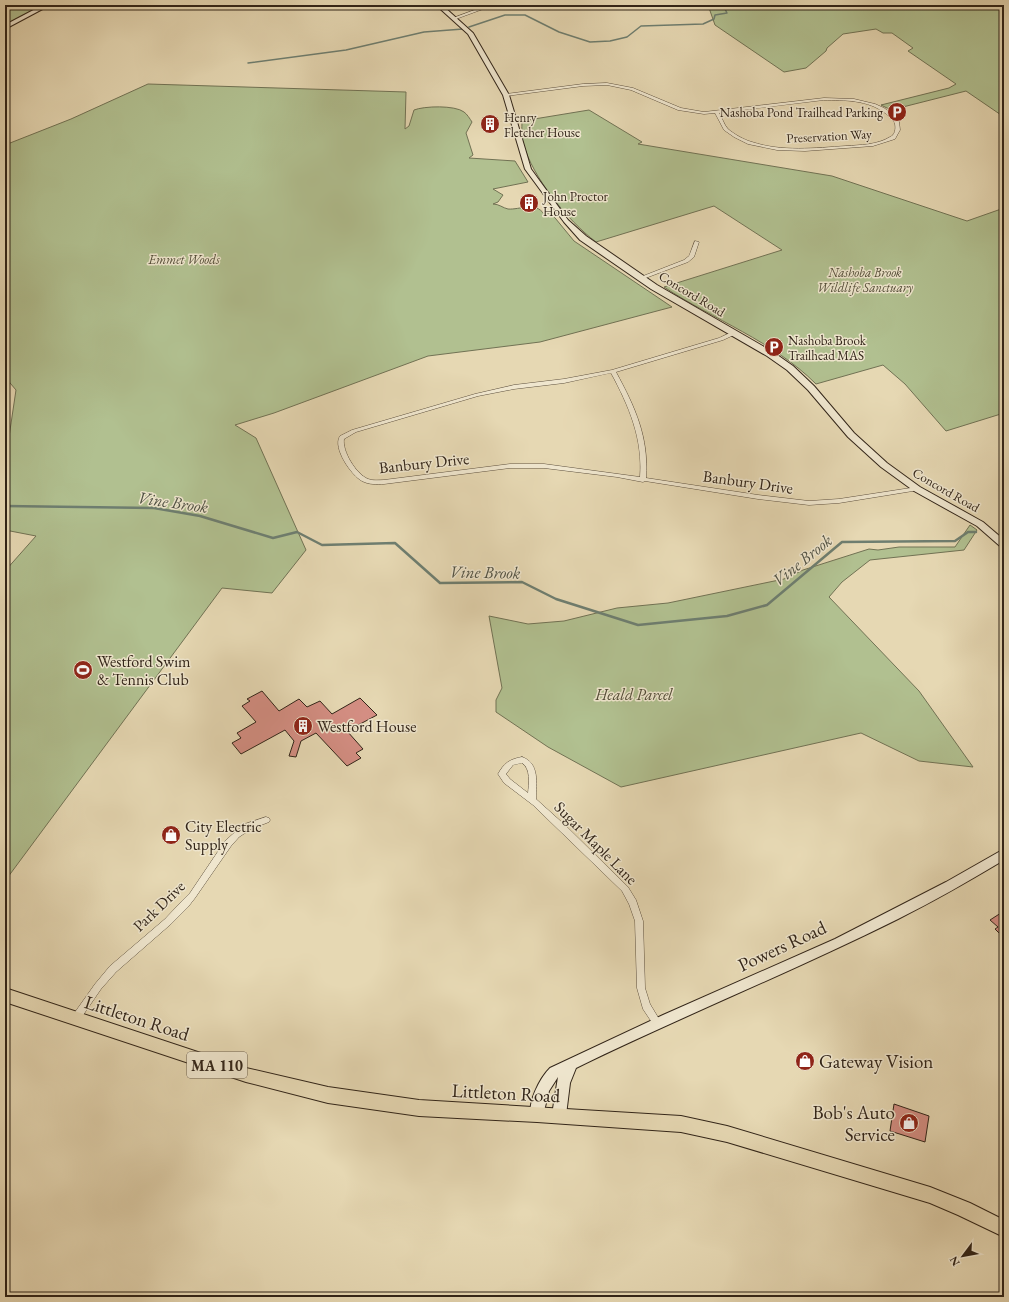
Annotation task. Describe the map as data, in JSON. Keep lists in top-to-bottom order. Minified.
{"streets":{"main road":["Concord Road","Powers Road","Littleton Road","MA 110"],"street":["Preservation Way","Banbury Drive","Sugar Maple Lane","Park Drive"]},"crossings":[["Preservation Way","Concord Road"],["Concord Road","Banbury Drive"],["Sugar Maple Lane","Powers Road"],["Park Drive","Littleton Road"],["Powers Road","Littleton Road"]],"water":["Vine Brook"],"parks":["Emmet Woods","Nashoba Brook Wildlife Sanctuary","Heald Parcel"],"places":{"parking":["Nashoba Pond Trailhead Parking","Nashoba Brook Trailhead MAS"],"building":["Henry Fletcher House","John Proctor House","Westford House"],"sports":["Westford Swim & Tennis Club"],"shop":["City Electric Supply","Gateway Vision","Bob's Auto Service"]},"north":"bottom left"}
